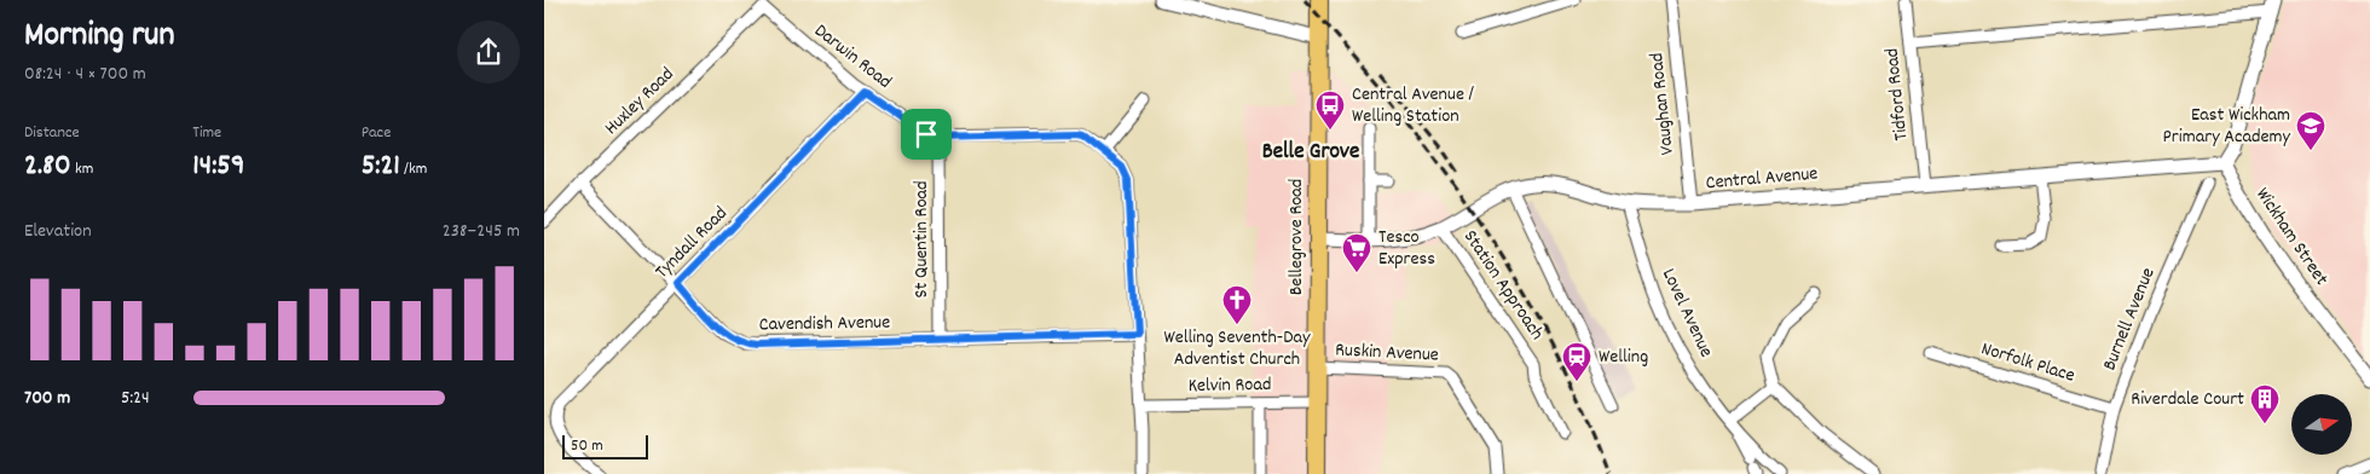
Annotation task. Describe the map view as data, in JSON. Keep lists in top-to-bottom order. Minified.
{"streets":{"main road":["Bellegrove Road"],"street":["Darwin Road","Tidford Road","Huxley Road","Vaughan Road","Central Avenue","Wickham Street","St Quentin Road","Tyndall Road","Station Approach","Lovel Avenue","Burnell Avenue","Cavendish Avenue","Ruskin Avenue","Norfolk Place","Kelvin Road"]},"crossings":[["Darwin Road","Huxley Road"],["Darwin Road","St Quentin Road"],["Darwin Road","Tyndall Road"],["Darwin Road","Cavendish Avenue"],["Darwin Road","Kelvin Road"],["Tidford Road","Central Avenue"],["Huxley Road","Cavendish Avenue"],["Vaughan Road","Central Avenue"],["Central Avenue","Bellegrove Road"],["Central Avenue","Wickham Street"],["Central Avenue","Station Approach"],["Central Avenue","Lovel Avenue"],["Bellegrove Road","Ruskin Avenue"],["Bellegrove Road","Kelvin Road"],["St Quentin Road","Cavendish Avenue"],["Tyndall Road","Cavendish Avenue"],["Burnell Avenue","Norfolk Place"]],"districts":["Belle Grove"],"places":{"bus stop":["Central Avenue / Welling Station"],"school or university":["East Wickham Primary Academy"],"supermarket":["Tesco Express"],"church":["Welling Seventh-Day Adventist Church"],"station":["Welling"],"building":["Riverdale Court"]},"scale_bar":"50 m","north":"right","page":{"heading":["Morning run","08:24 · 4 × 700 m"],"stats":[["Distance","2.80 km"],["Time","14:59"],["Pace","5:21 /km"]],"chart":["Elevation","238–245 m"],"list":[{"name":"700 m","note":"5:24"}],"scale":"50 m"}}
